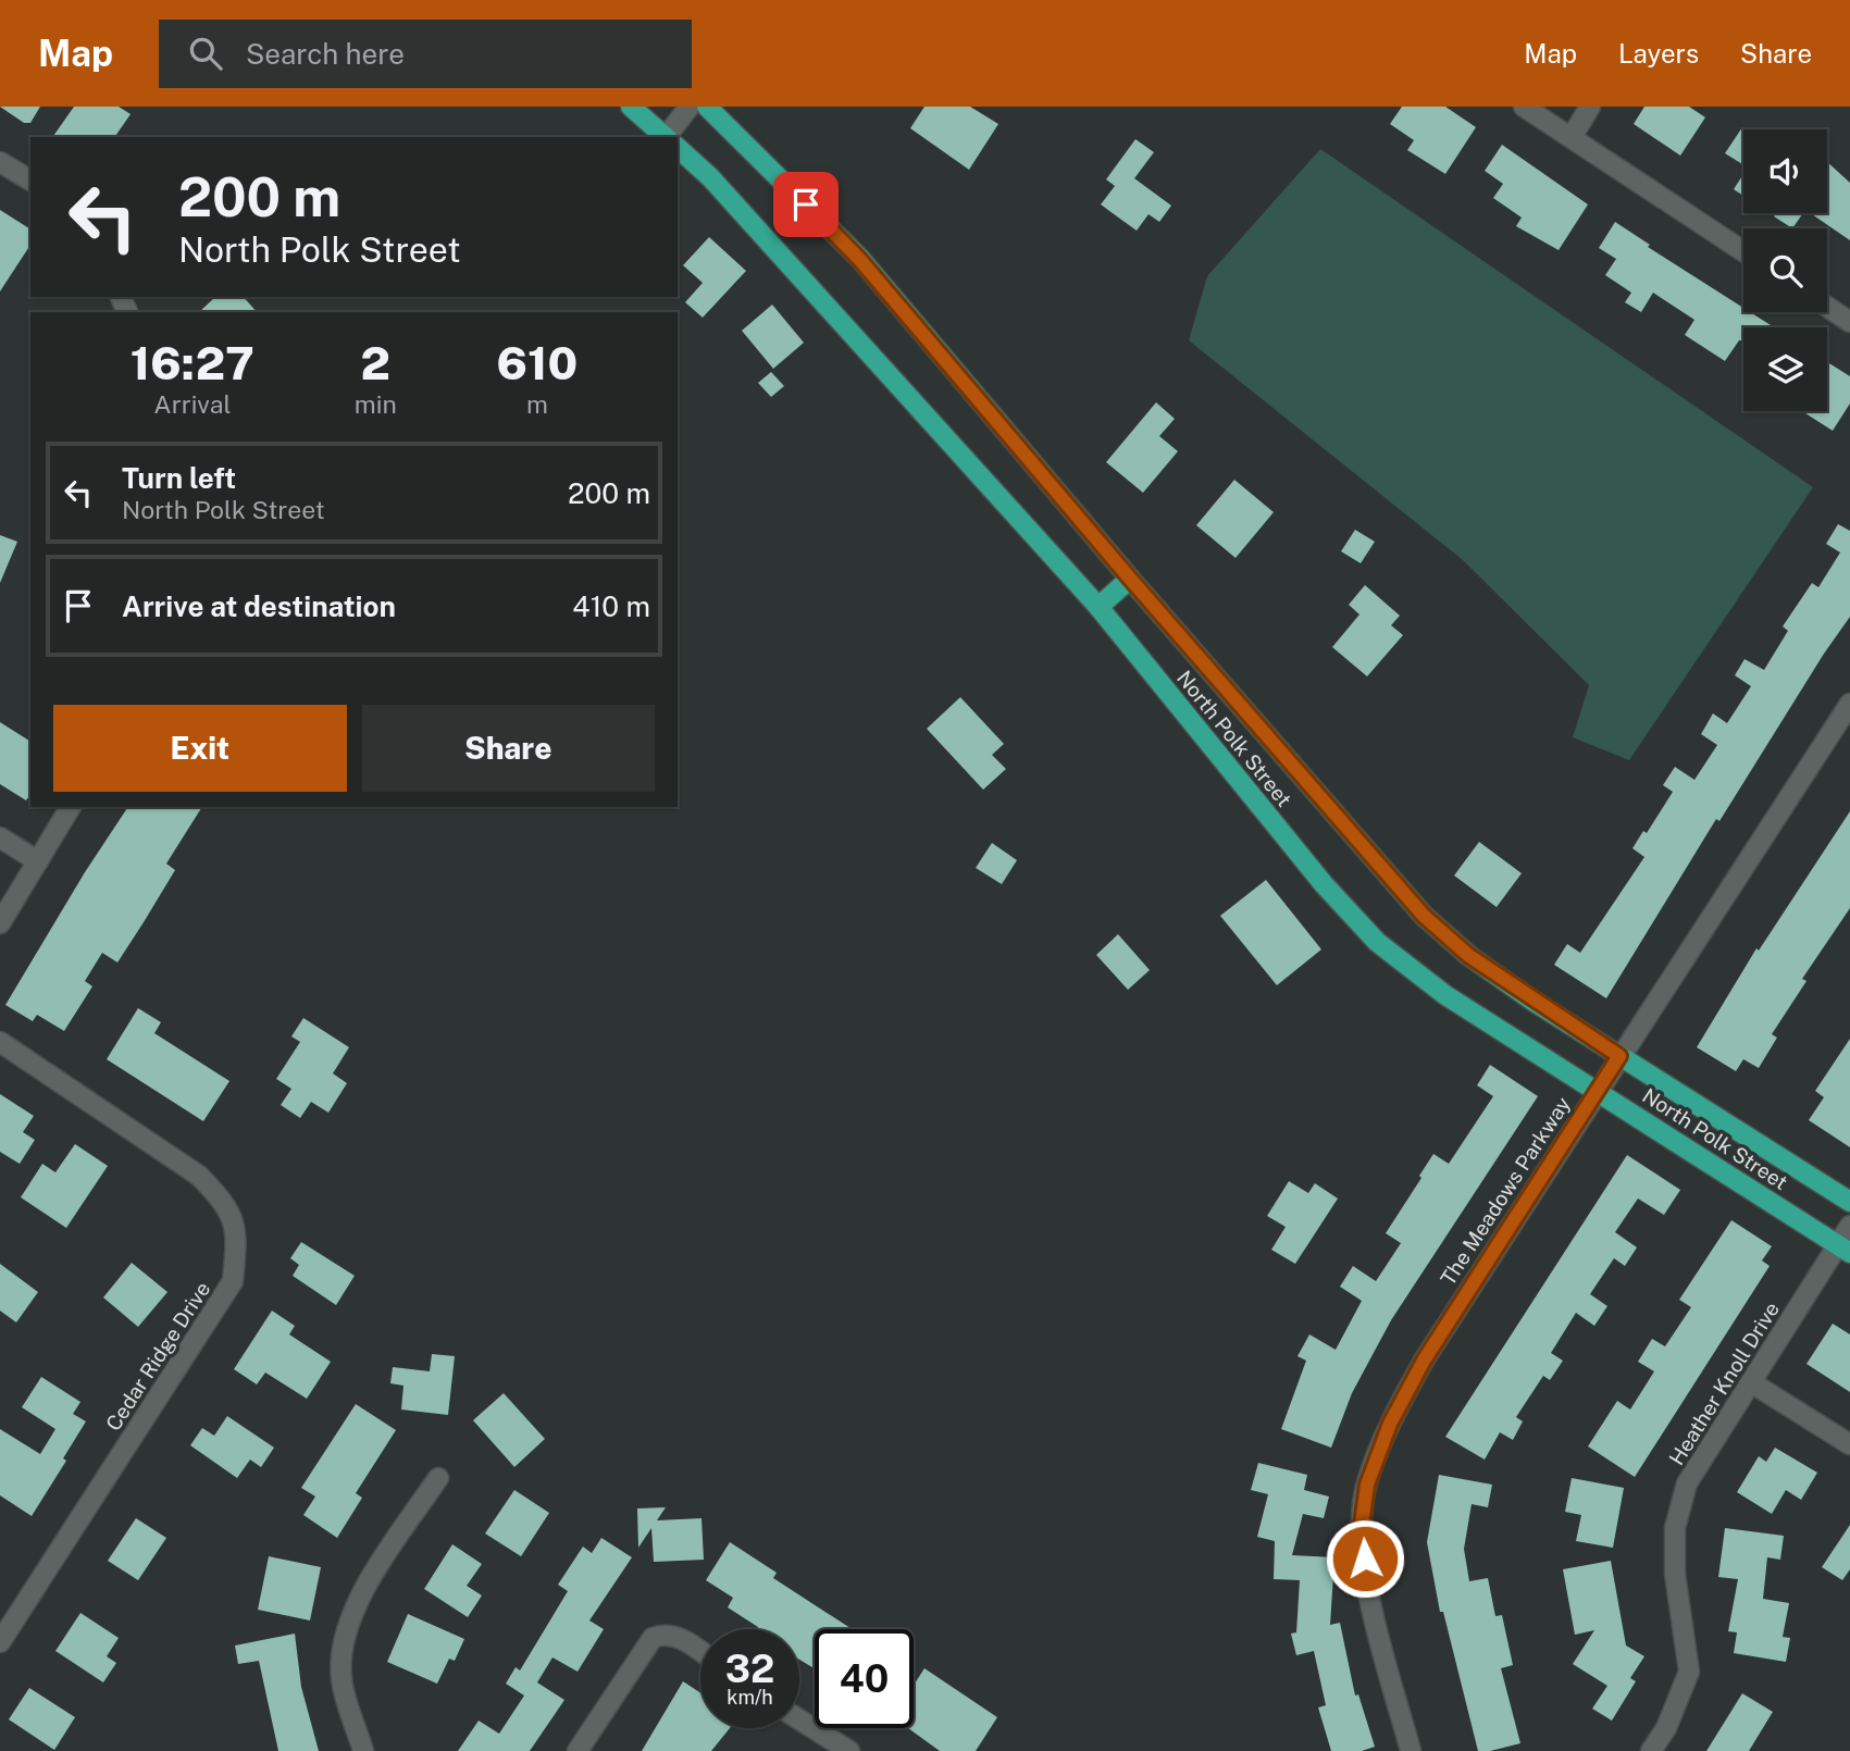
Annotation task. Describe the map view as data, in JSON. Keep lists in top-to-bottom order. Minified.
{"streets":{"main road":["North Polk Street"],"street":["The Meadows Parkway","Cedar Ridge Drive","Heather Knoll Drive"]},"crossings":[["North Polk Street","The Meadows Parkway"],["North Polk Street","Heather Knoll Drive"]],"page":{"header":"Map","search":"Search here","nav":["Map","Layers","Share"],"turn":["200 m","North Polk Street"],"eta":["16:27","Arrival","2","min","610","m"],"list":[{"name":"Turn left","note":"North Polk Street","value":"200 m"},{"name":"Arrive at destination","value":"410 m"}],"buttons":["Exit","Share"],"speed":"32 km/h","limit":"40"}}
